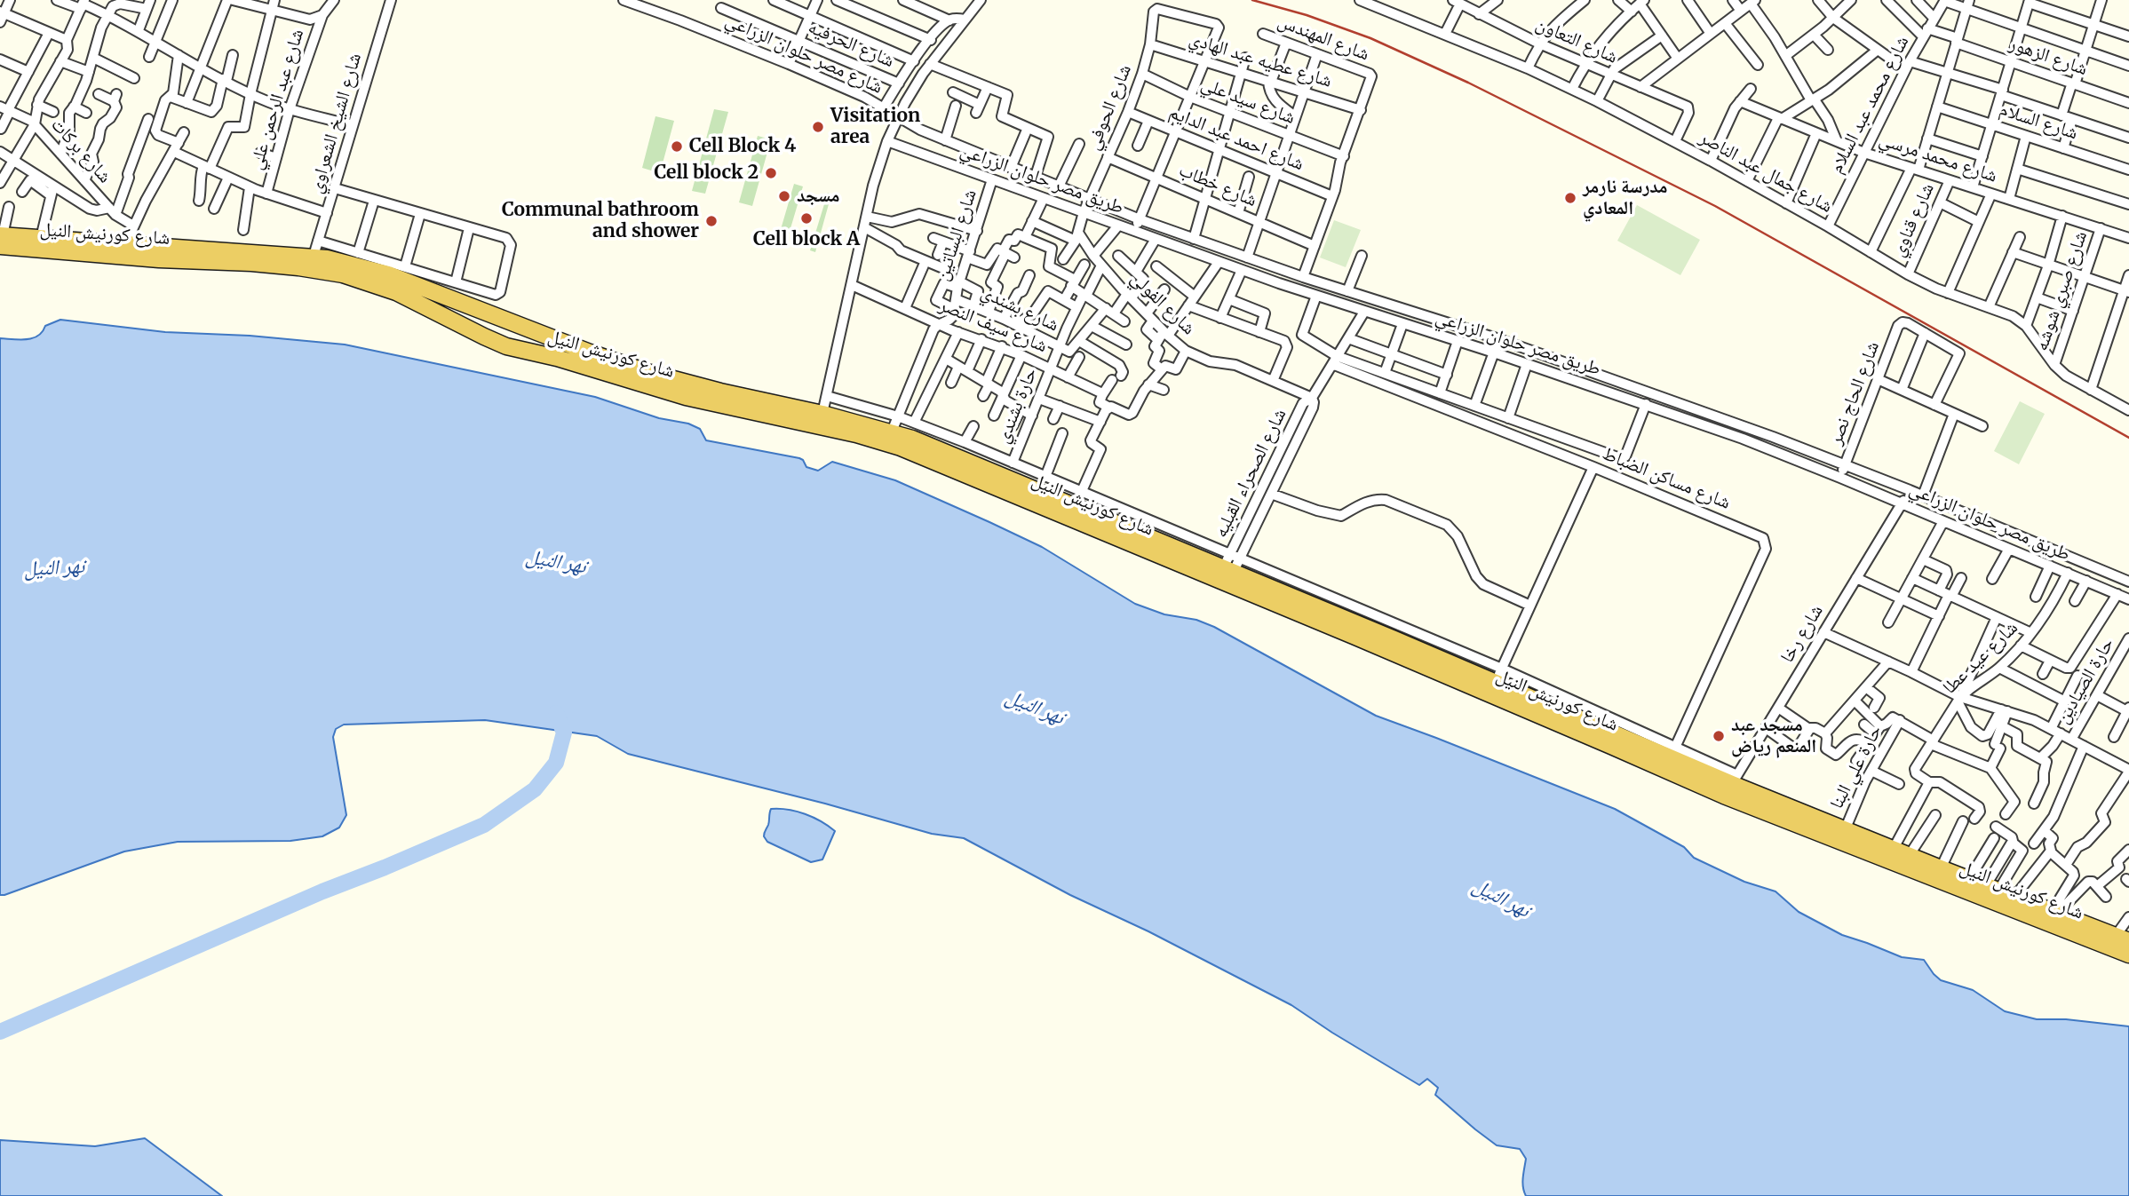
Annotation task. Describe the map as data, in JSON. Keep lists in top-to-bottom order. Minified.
{"streets":{"highway":["شارع كورنيش النيل"],"street":["شارع المهندس","شارع التعاون","شارع الحرفيه","شارع مصر حلوان الزراعي","شارع الزهور","شارع عطيه عبد الهادي","شارع عبد الرحمن علي","شارع سيد علي","شارع محمد عبد السلام","شارع الحوفي","شارع السلام","شارع الشيخ الشعراوي","شارع احمد عبد الدايم","شارع بركات","شارع محمد مرسي","شارع جمال عبد الناصر","طريق مصر حلوان الزراعي","شارع خطاب","شارع قناوي","شارع البساتين","شارع صبري شوشه","شارع الفولي","شارع بشندي","شارع سيف النصر","شارع الحاج نصر","حارة بشندي","شارع الصحراء القبليه","شارع مساكن الضباط","شارع رخا","شارع عيد عطا","حارة الصيادين","حارة علي البنا"]},"crossings":[["شارع المهندس","شارع عطيه عبد الهادي"],["شارع التعاون","شارع جمال عبد الناصر"],["شارع مصر حلوان الزراعي","طريق مصر حلوان الزراعي"],["شارع الزهور","شارع محمد عبد السلام"],["شارع عطيه عبد الهادي","شارع الحوفي"],["شارع سيد علي","شارع الحوفي"],["شارع محمد عبد السلام","شارع محمد مرسي"],["شارع محمد عبد السلام","شارع جمال عبد الناصر"],["شارع الحوفي","شارع احمد عبد الدايم"],["شارع الحوفي","طريق مصر حلوان الزراعي"],["شارع الحوفي","شارع خطاب"],["شارع الحوفي","شارع الفولي"],["شارع الشيخ الشعراوي","شارع كورنيش النيل"],["شارع محمد مرسي","شارع قناوي"],["شارع محمد مرسي","شارع صبري شوشه"],["شارع جمال عبد الناصر","شارع قناوي"],["شارع جمال عبد الناصر","شارع صبري شوشه"],["طريق مصر حلوان الزراعي","شارع البساتين"],["طريق مصر حلوان الزراعي","شارع الحاج نصر"],["طريق مصر حلوان الزراعي","شارع الصحراء القبليه"],["طريق مصر حلوان الزراعي","شارع رخا"],["طريق مصر حلوان الزراعي","شارع عيد عطا"],["شارع كورنيش النيل","شارع البساتين"],["شارع كورنيش النيل","شارع الصحراء القبليه"],["شارع كورنيش النيل","شارع مساكن الضباط"],["شارع كورنيش النيل","شارع رخا"],["شارع كورنيش النيل","حارة علي البنا"],["شارع البساتين","شارع بشندي"],["شارع البساتين","شارع سيف النصر"],["شارع الفولي","حارة بشندي"],["شارع الفولي","شارع الصحراء القبليه"],["شارع بشندي","حارة بشندي"],["شارع سيف النصر","حارة بشندي"],["شارع الصحراء القبليه","شارع مساكن الضباط"]],"water":["نهر النيل"],"places":["Visitation area","Cell Block 4","Cell block 2","مسجد","مدرسة نارمر المعادي","Cell block A","Communal bathroom and shower","مسجد عبد المنعم رياض"]}
